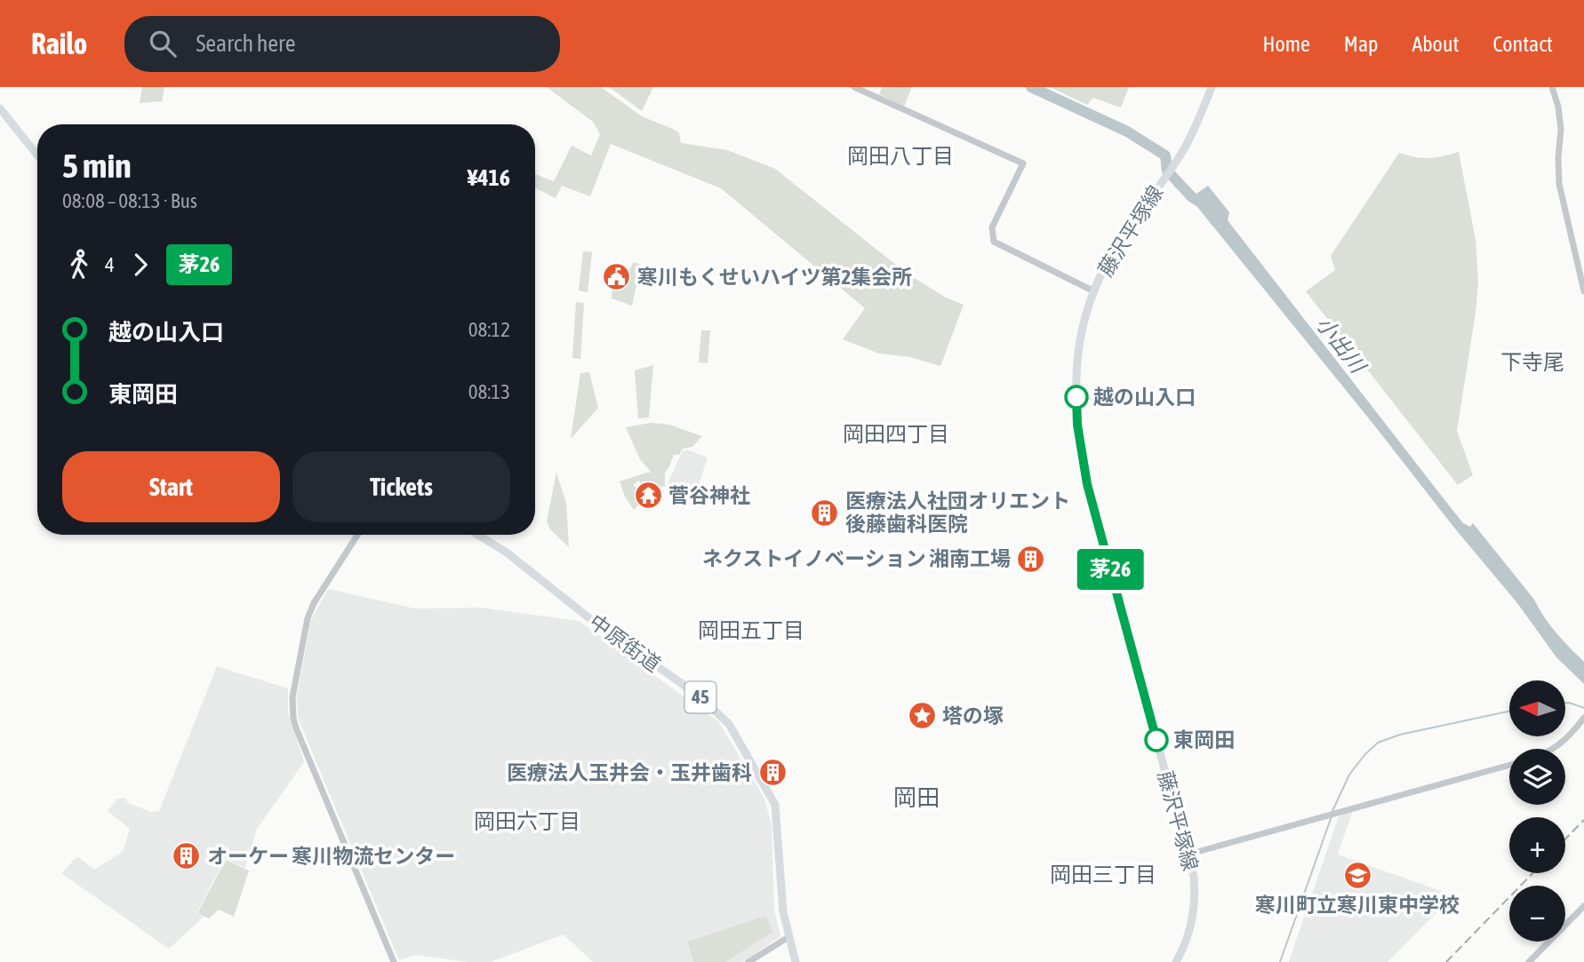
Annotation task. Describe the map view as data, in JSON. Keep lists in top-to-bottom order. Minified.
{"streets":{"main road":["藤沢平塚線","中原街道","45"]},"districts":["岡田八丁目","下寺尾","岡田四丁目","岡田五丁目","岡田","岡田六丁目","岡田三丁目"],"water":["小出川"],"places":{"public building":["寒川もくせいハイツ第2集会所"],"other":["越の山入口","東岡田"],"temple":["菅谷神社"],"building":["医療法人社団オリエント 後藤歯科医院","ネクストイノベーション 湘南工場","医療法人玉井会・玉井歯科","オーケー 寒川物流センター"],"place":["塔の塚"],"school or university":["寒川町立寒川東中学校"]},"lines":["bus line 茅26"],"north":"left","page":{"header":"Railo","search":"Search here","nav":["Home","Map","About","Contact"],"on_map":"茅26","heading":["5 min","08:08 – 08:13 · Bus","¥416"],"legs":["4","茅26"],"list":[{"name":"越の山入口","value":"08:12"},{"name":"東岡田","value":"08:13"}],"buttons":["Start","Tickets"],"map_buttons":["+","−"]}}
